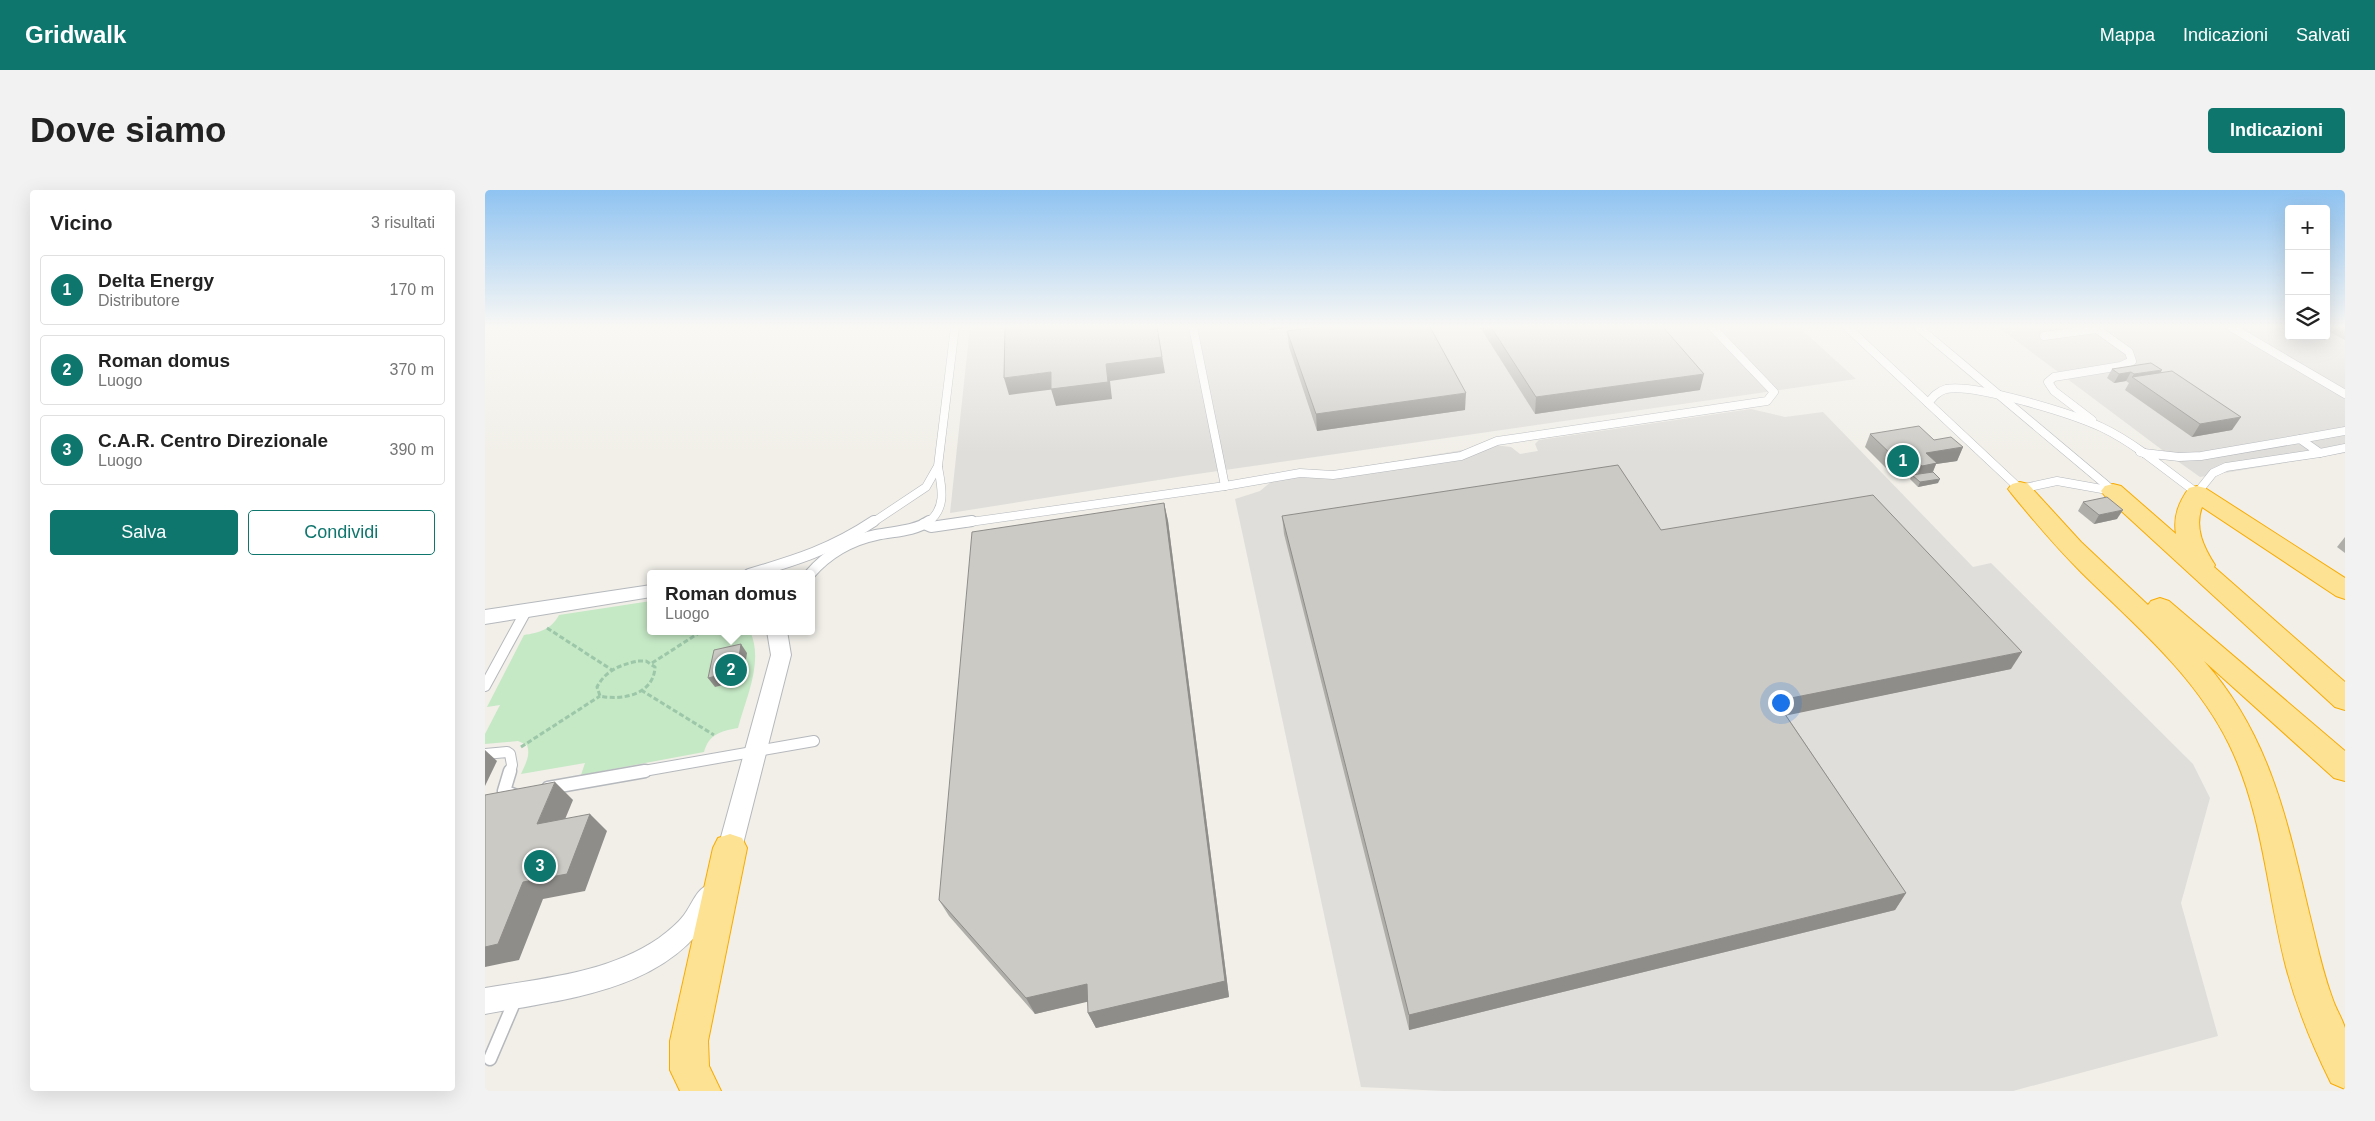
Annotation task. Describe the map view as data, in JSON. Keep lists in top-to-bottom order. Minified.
{"page":{"header":"Gridwalk","nav":["Mappa","Indicazioni","Salvati"],"buttons":["Indicazioni",["Salva","Condividi"]],"title":"Dove siamo","heading":["Vicino","3 risultati"],"map_buttons":["+","−"],"list":[{"mark":"1","name":"Delta Energy","note":"Distributore","value":"170 m"},{"mark":"2","name":"Roman domus","note":"Luogo","value":"370 m"},{"mark":"3","name":"C.A.R. Centro Direzionale","note":"Luogo","value":"390 m"}],"pins":["1","2","3"],"popup":["Roman domus","Luogo"]}}
